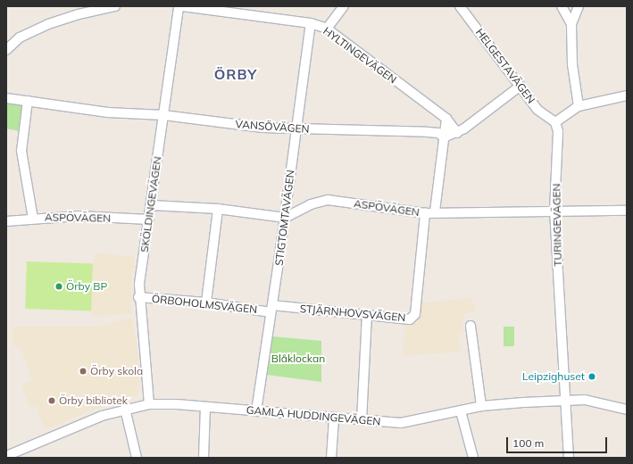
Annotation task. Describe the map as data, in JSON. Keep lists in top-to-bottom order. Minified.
{"streets":{"street":["HYLTINGEVÄGEN","HELGESTAVÄGEN","VANSÖVÄGEN","SKÖLDINGEVÄGEN","ASPÖVÄGEN","STIGTOMTAVÄGEN","TURINGEVÄGEN","ÖRBOHOLMSVÄGEN","STJÄRNHOVSVÄGEN","GAMLA HUDDINGEVÄGEN"]},"crossings":[["HYLTINGEVÄGEN","STIGTOMTAVÄGEN"],["HELGESTAVÄGEN","TURINGEVÄGEN"],["VANSÖVÄGEN","SKÖLDINGEVÄGEN"],["VANSÖVÄGEN","STIGTOMTAVÄGEN"],["SKÖLDINGEVÄGEN","ASPÖVÄGEN"],["SKÖLDINGEVÄGEN","ÖRBOHOLMSVÄGEN"],["SKÖLDINGEVÄGEN","GAMLA HUDDINGEVÄGEN"],["ASPÖVÄGEN","STIGTOMTAVÄGEN"],["ASPÖVÄGEN","TURINGEVÄGEN"],["ASPÖVÄGEN","STJÄRNHOVSVÄGEN"],["STIGTOMTAVÄGEN","ÖRBOHOLMSVÄGEN"],["STIGTOMTAVÄGEN","STJÄRNHOVSVÄGEN"],["STIGTOMTAVÄGEN","GAMLA HUDDINGEVÄGEN"],["TURINGEVÄGEN","GAMLA HUDDINGEVÄGEN"],["ÖRBOHOLMSVÄGEN","STJÄRNHOVSVÄGEN"]],"districts":["ÖRBY"],"parks":["Blåklockan"],"places":["Örby BP","Örby skola","Leipzighuset","Örby bibliotek"],"scale_bar":"100 m"}
